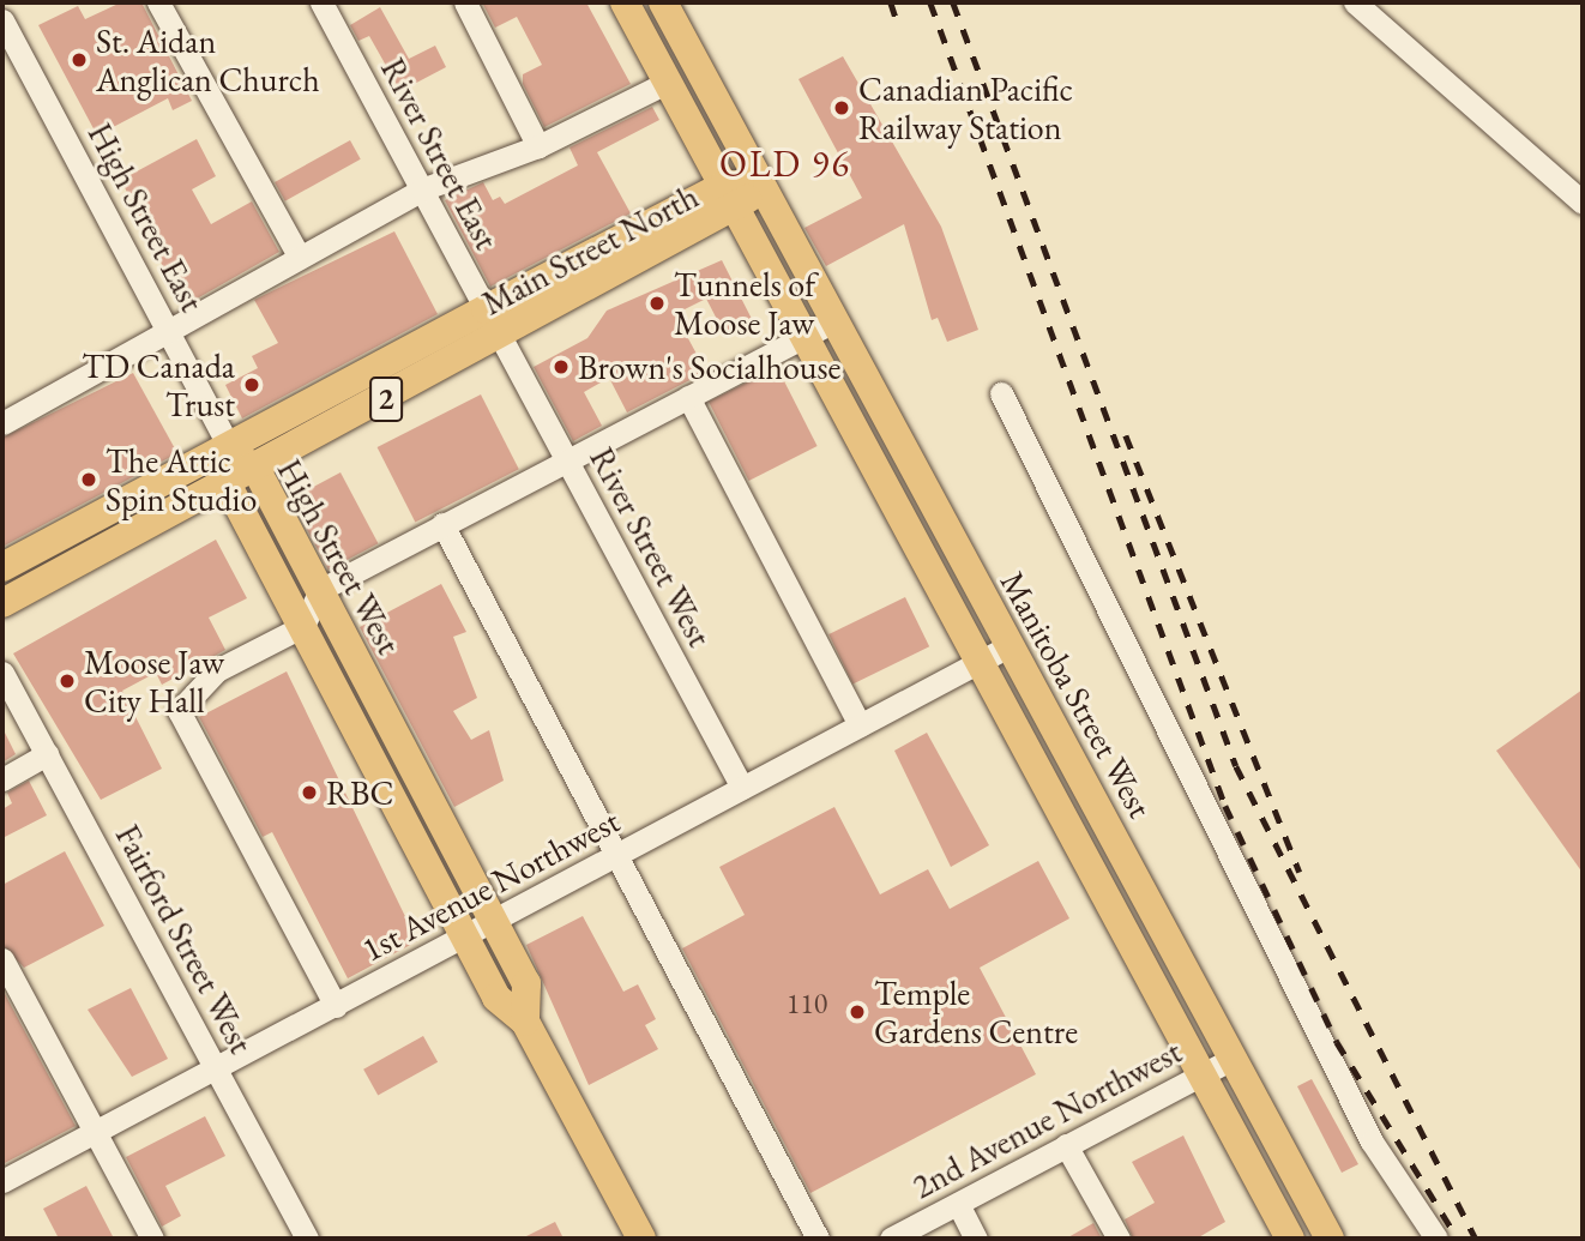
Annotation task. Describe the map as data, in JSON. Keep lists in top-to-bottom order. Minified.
{"streets":{"main road":["Main Street North","2","High Street West","Manitoba Street West"],"street":["River Street East","High Street East","River Street West","1st Avenue Northwest","Fairford Street West","2nd Avenue Northwest"]},"crossings":[["River Street East","Main Street North"],["River Street East","River Street West"],["High Street East","Main Street North"],["High Street East","High Street West"],["Main Street North","River Street West"],["Main Street North","High Street West"],["Main Street North","Manitoba Street West"],["River Street West","1st Avenue Northwest"],["High Street West","1st Avenue Northwest"],["Manitoba Street West","1st Avenue Northwest"],["Manitoba Street West","2nd Avenue Northwest"],["1st Avenue Northwest","Fairford Street West"]],"districts":["OLD 96"],"places":["St. Aidan Anglican Church","Canadian Pacific Railway Station","Tunnels of Moose Jaw","Brown's Socialhouse","TD Canada Trust","The Attic Spin Studio","Moose Jaw City Hall","RBC","Temple Gardens Centre"],"house_numbers":["110"]}
